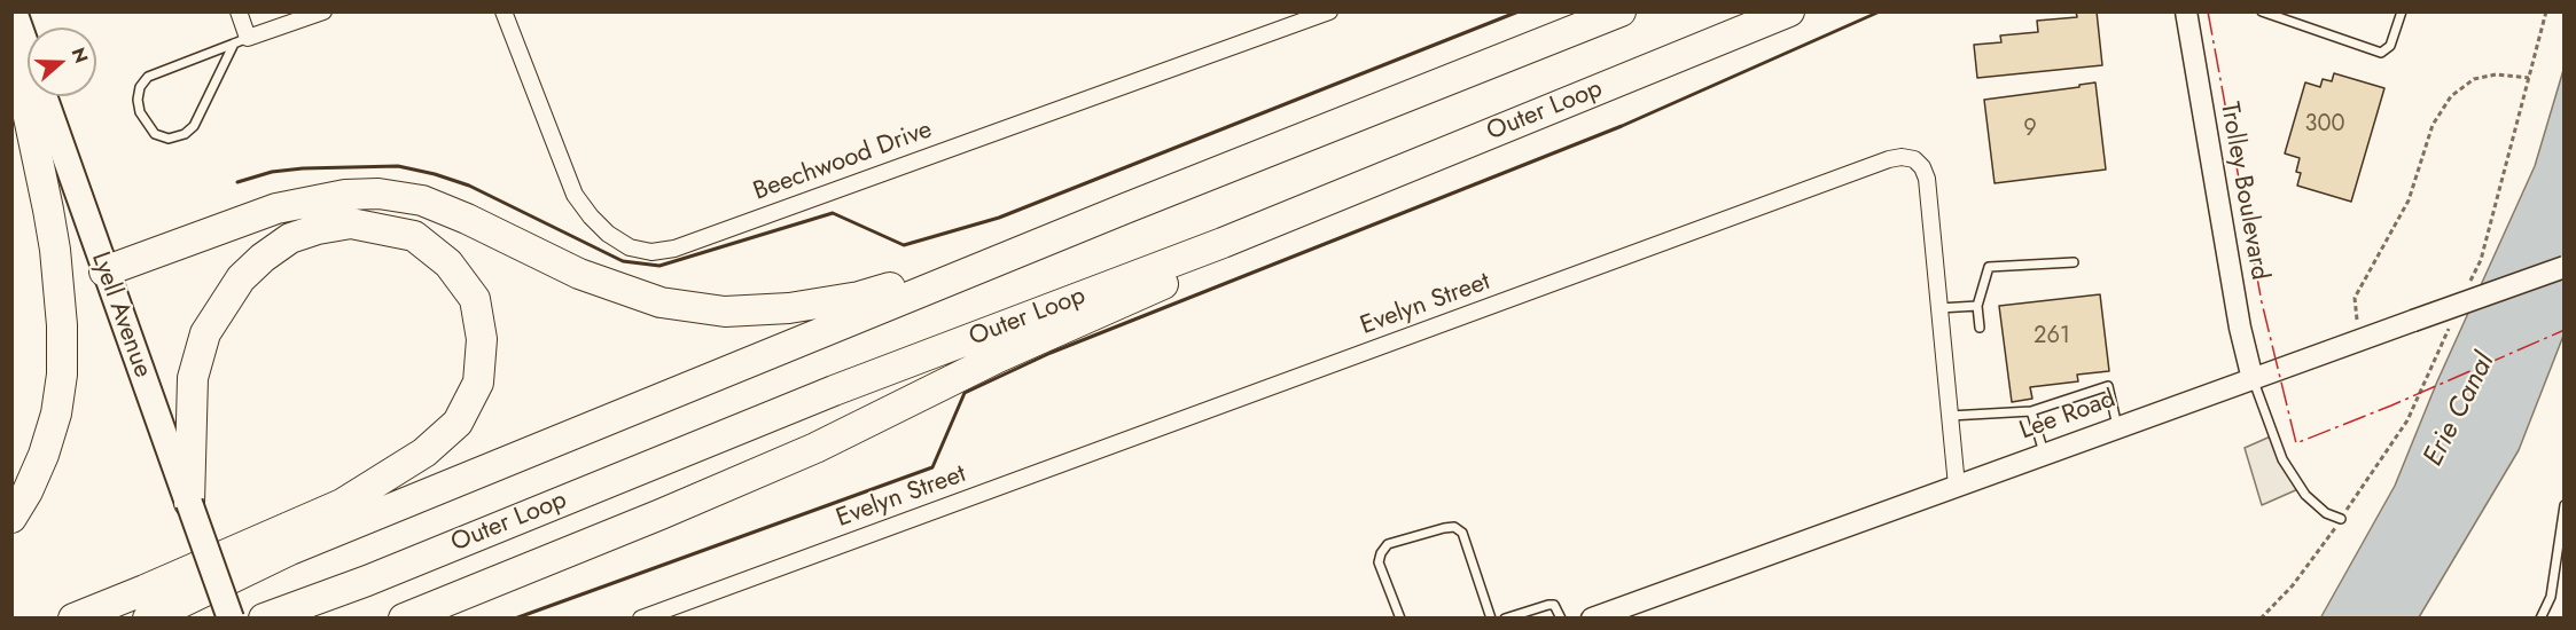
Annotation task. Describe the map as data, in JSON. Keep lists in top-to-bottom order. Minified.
{"streets":{"highway":["Outer Loop"],"main road":["Lyell Avenue"],"street":["Beechwood Drive","Trolley Boulevard","Evelyn Street","Lee Road"]},"crossings":[["Trolley Boulevard","Lee Road"],["Evelyn Street","Lee Road"]],"water":["Erie Canal"],"house_numbers":["300","9","261"],"north":"right"}
